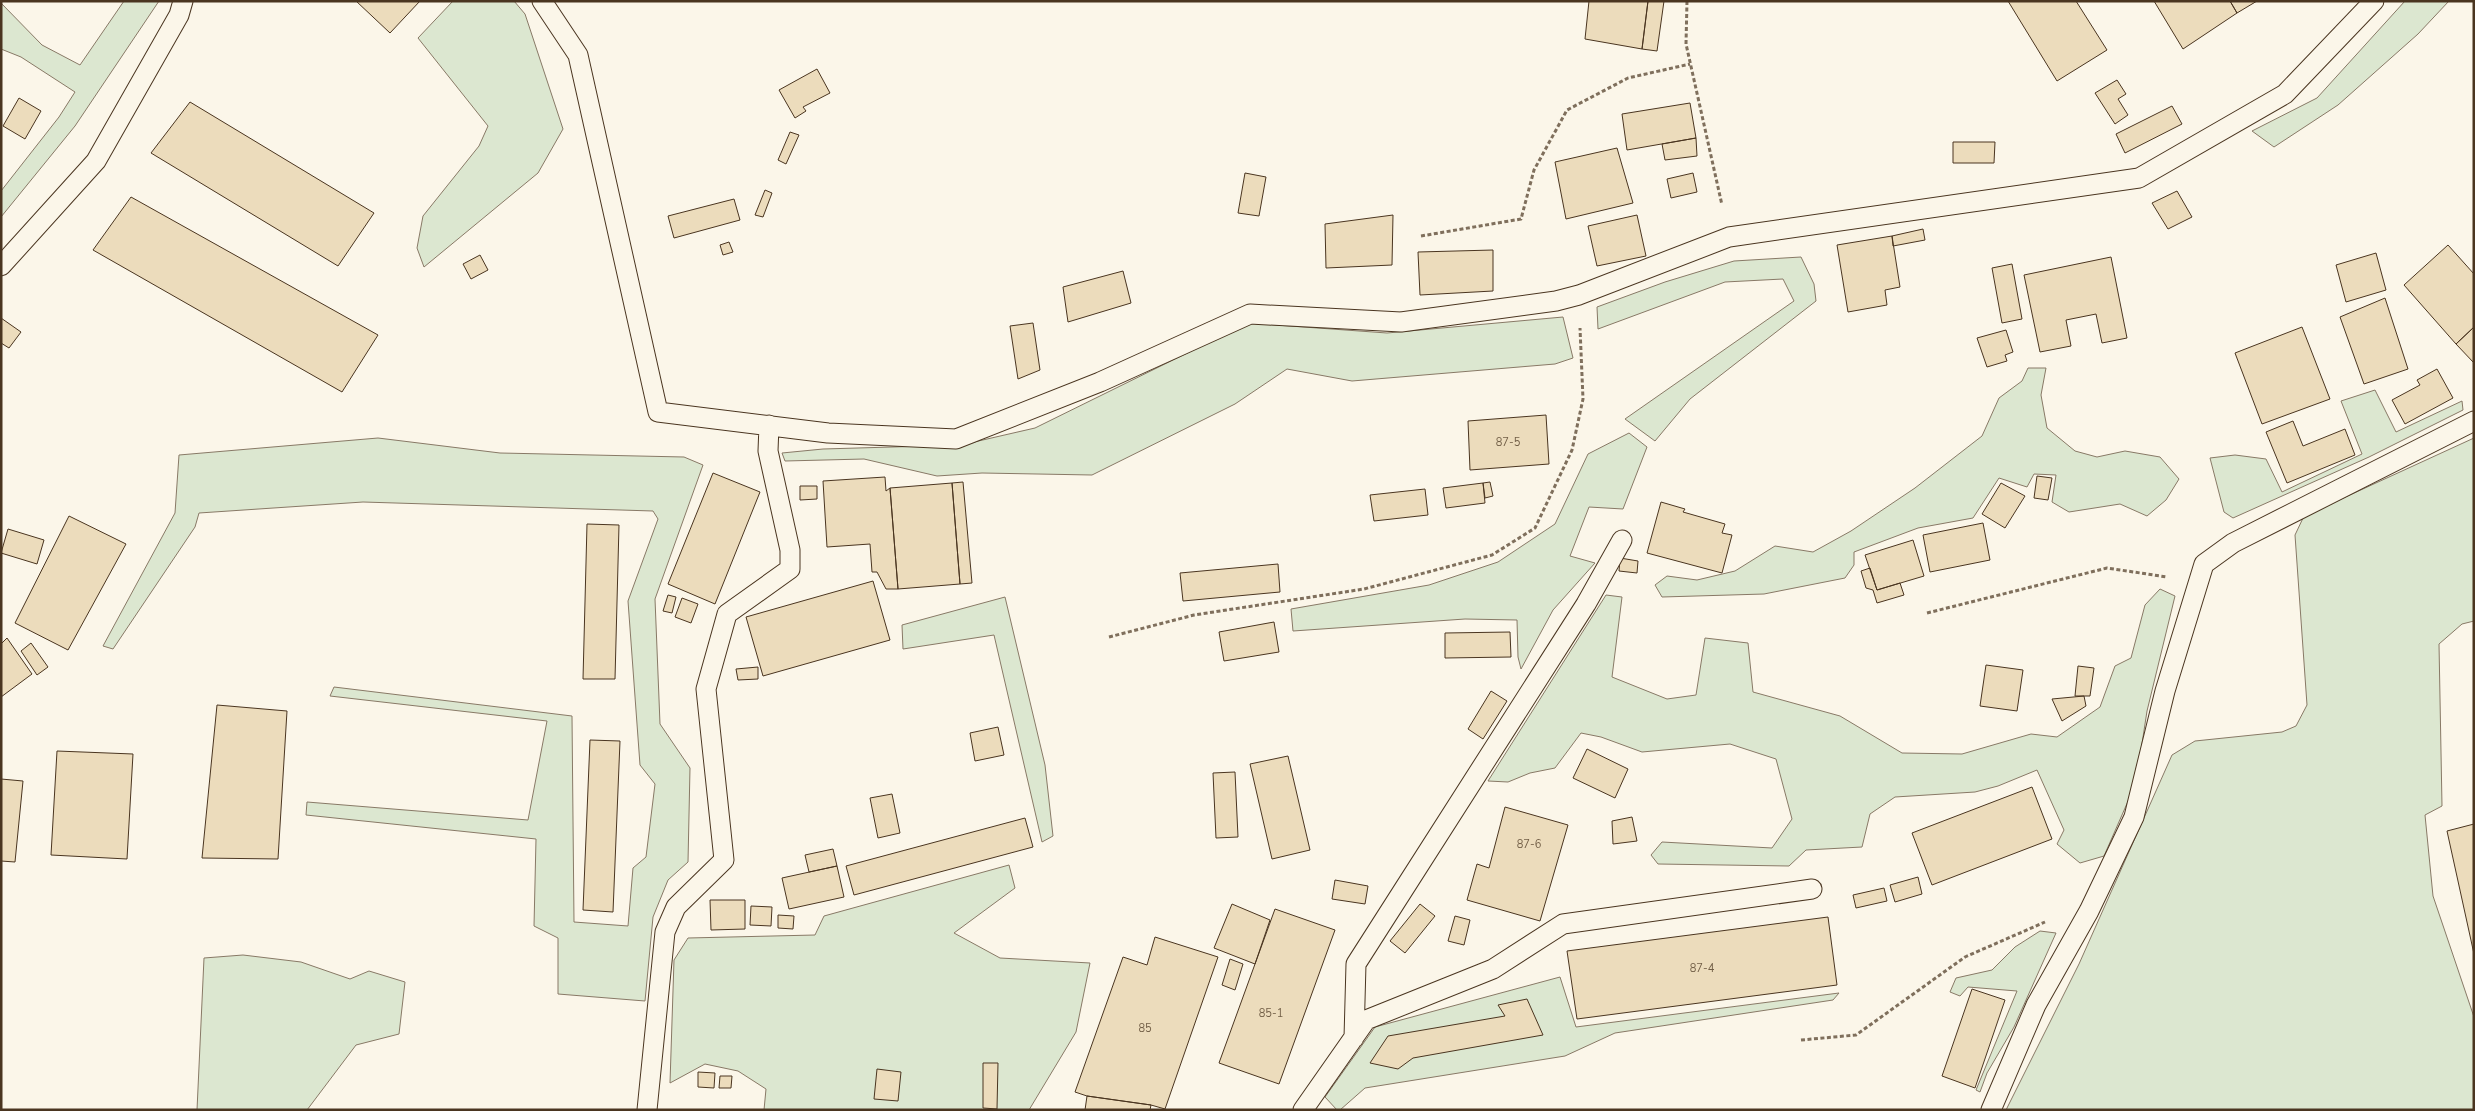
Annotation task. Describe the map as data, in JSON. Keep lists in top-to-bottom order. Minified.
{"house_numbers":["87-5","87-6","87-4","85-1","85"]}
